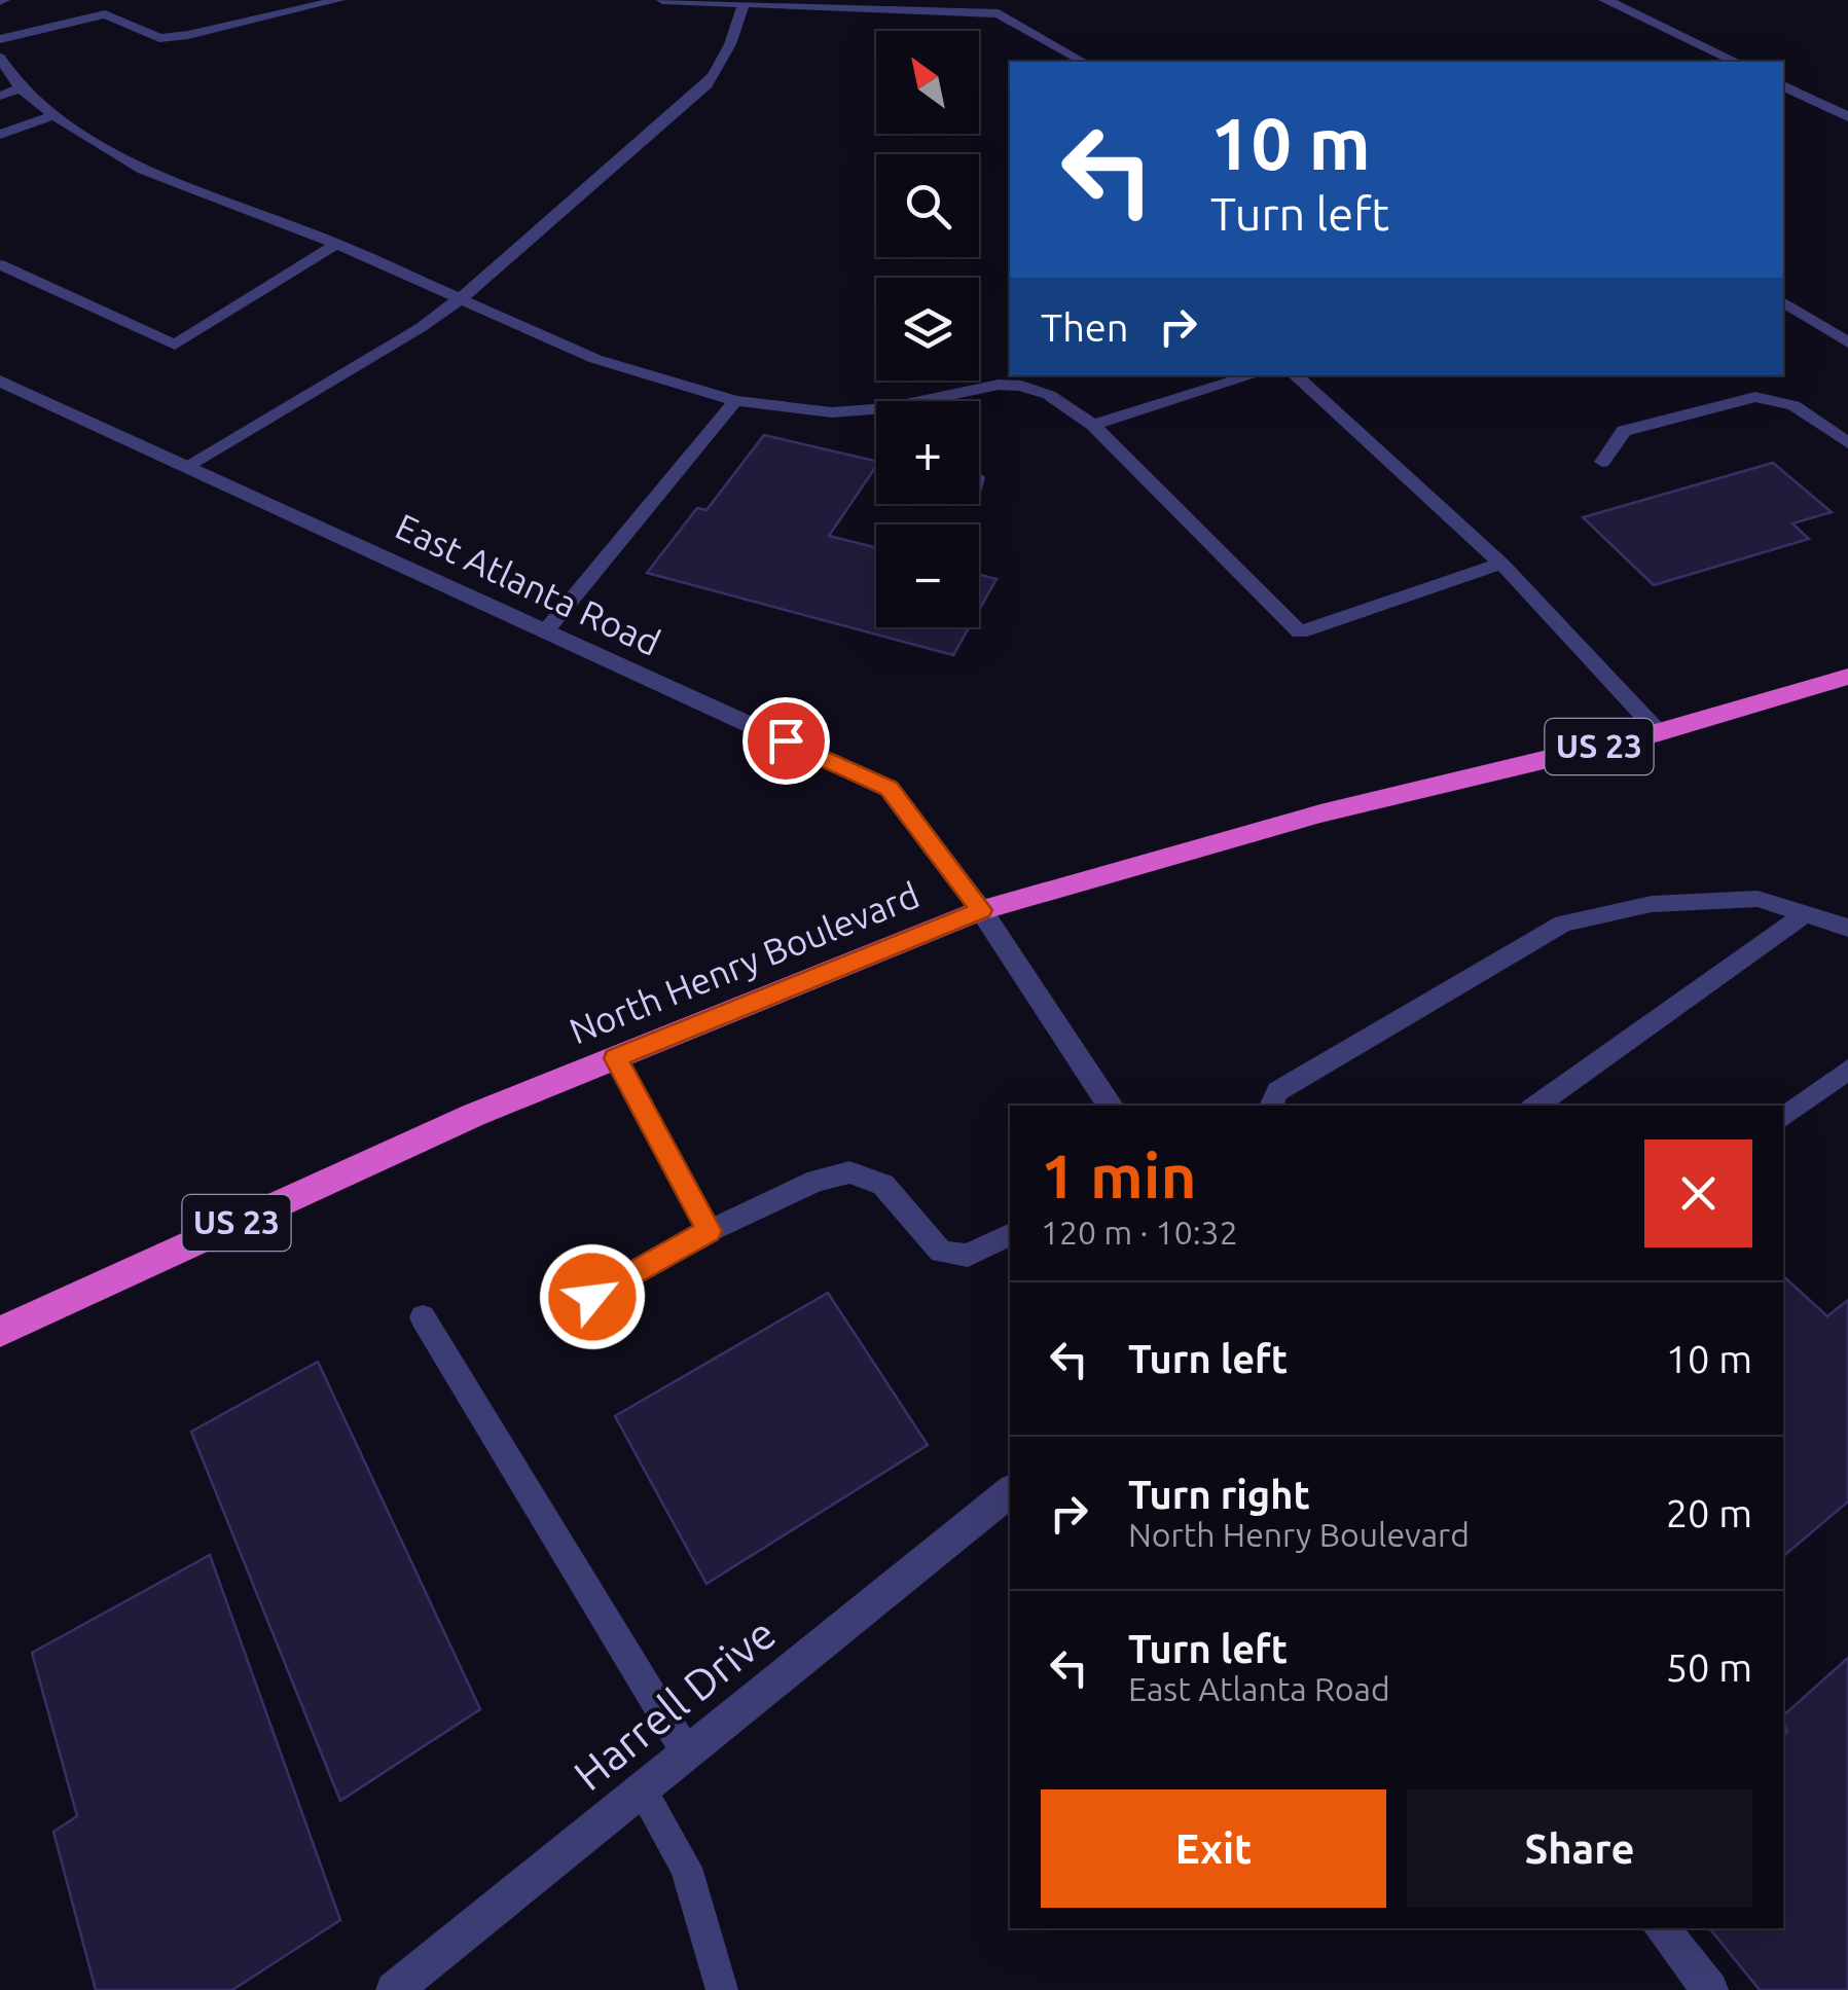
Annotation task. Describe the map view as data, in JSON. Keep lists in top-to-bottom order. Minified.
{"streets":{"highway":["US 23","North Henry Boulevard"],"street":["East Atlanta Road","Harrell Drive"]},"crossings":[["East Atlanta Road","North Henry Boulevard"]],"north":"top left","page":{"map_buttons":["+","−"],"turn":["10 m","Turn left"],"then":"Then","heading":["1 min","120 m · 10:32"],"list":[{"name":"Turn left","value":"10 m"},{"name":"Turn right","note":"North Henry Boulevard","value":"20 m"},{"name":"Turn left","note":"East Atlanta Road","value":"50 m"}],"buttons":["Exit","Share"]}}
